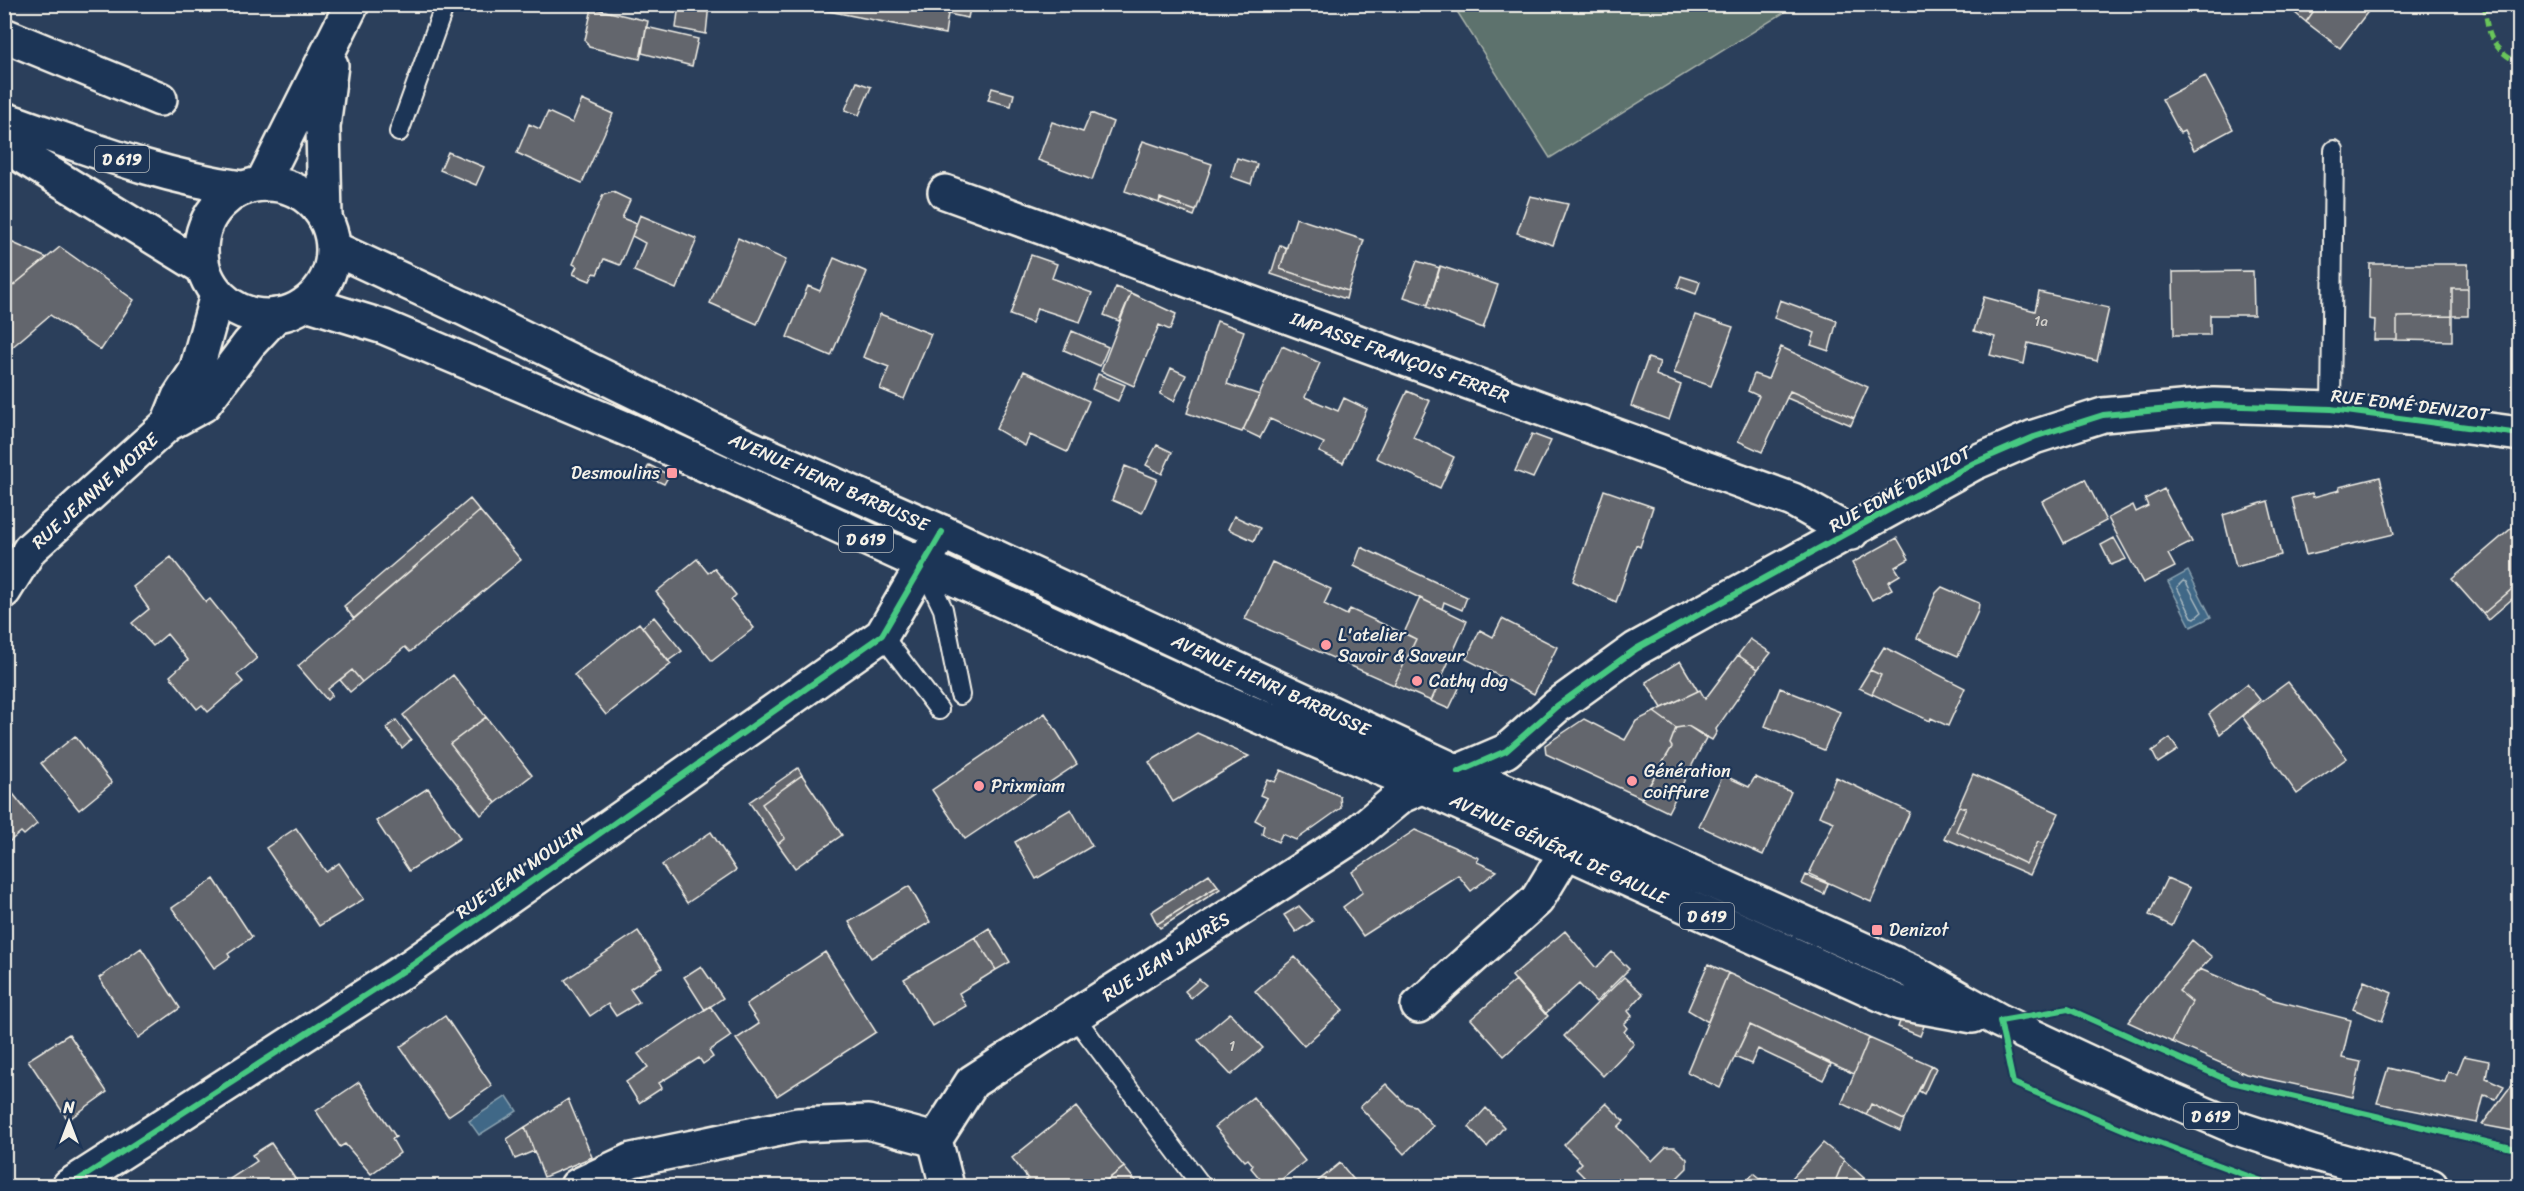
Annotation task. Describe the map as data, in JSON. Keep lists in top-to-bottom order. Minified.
{"streets":{"street":["D 619","IMPASSE FRANÇOIS FERRER","RUE EDMÉ DENIZOT","AVENUE HENRI BARBUSSE","RUE JEANNE MOIRE","AVENUE GÉNÉRAL DE GAULLE","RUE JEAN MOULIN","RUE JEAN JAURÈS"]},"crossings":[["D 619","AVENUE HENRI BARBUSSE"],["D 619","RUE JEANNE MOIRE"],["IMPASSE FRANÇOIS FERRER","RUE EDMÉ DENIZOT"],["RUE EDMÉ DENIZOT","AVENUE HENRI BARBUSSE"],["RUE EDMÉ DENIZOT","AVENUE GÉNÉRAL DE GAULLE"],["RUE EDMÉ DENIZOT","RUE JEAN JAURÈS"],["AVENUE HENRI BARBUSSE","RUE JEANNE MOIRE"],["AVENUE HENRI BARBUSSE","AVENUE GÉNÉRAL DE GAULLE"],["AVENUE HENRI BARBUSSE","RUE JEAN MOULIN"],["AVENUE HENRI BARBUSSE","RUE JEAN JAURÈS"],["AVENUE GÉNÉRAL DE GAULLE","RUE JEAN JAURÈS"]],"places":{"transit":["Desmoulins","Denizot"],"other":["L'atelier Savoir & Saveur","Cathy dog","Génération coiffure","Prixmiam"]},"house_numbers":["1a","1"],"north":"top"}
